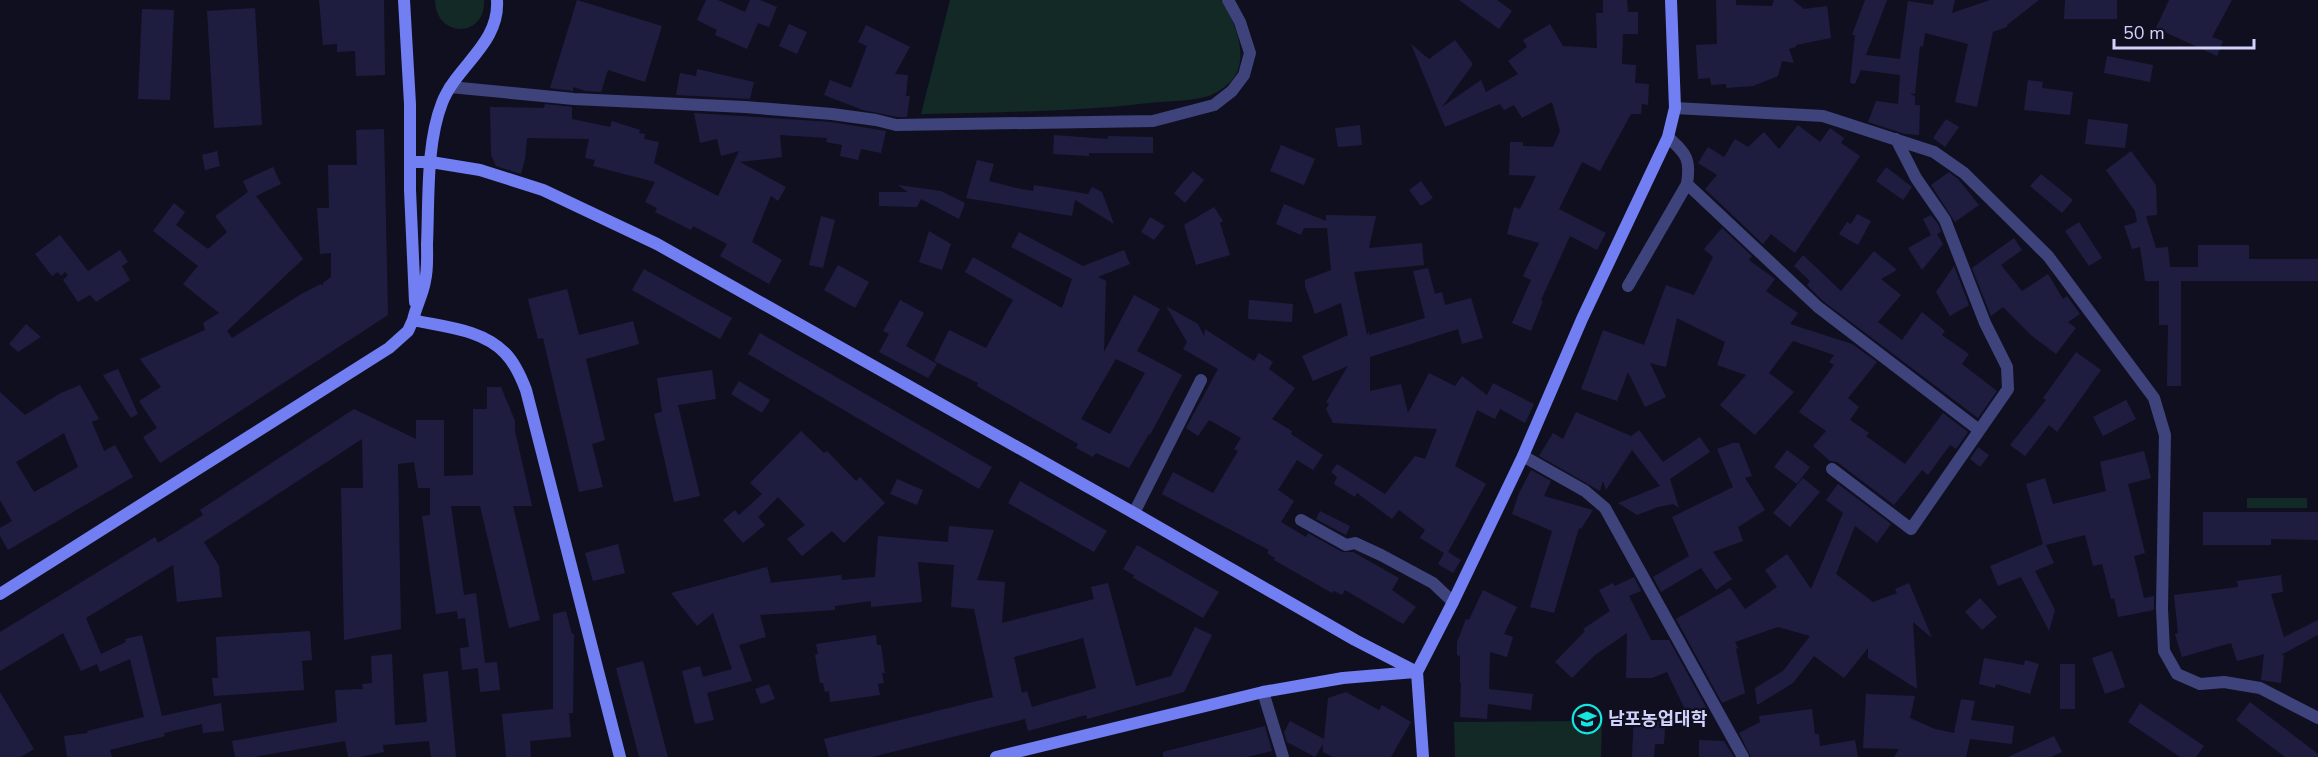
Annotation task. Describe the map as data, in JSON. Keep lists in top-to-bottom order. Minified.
{"places":{"school or university":["남포농업대학"]},"scale_bar":"50 m"}
